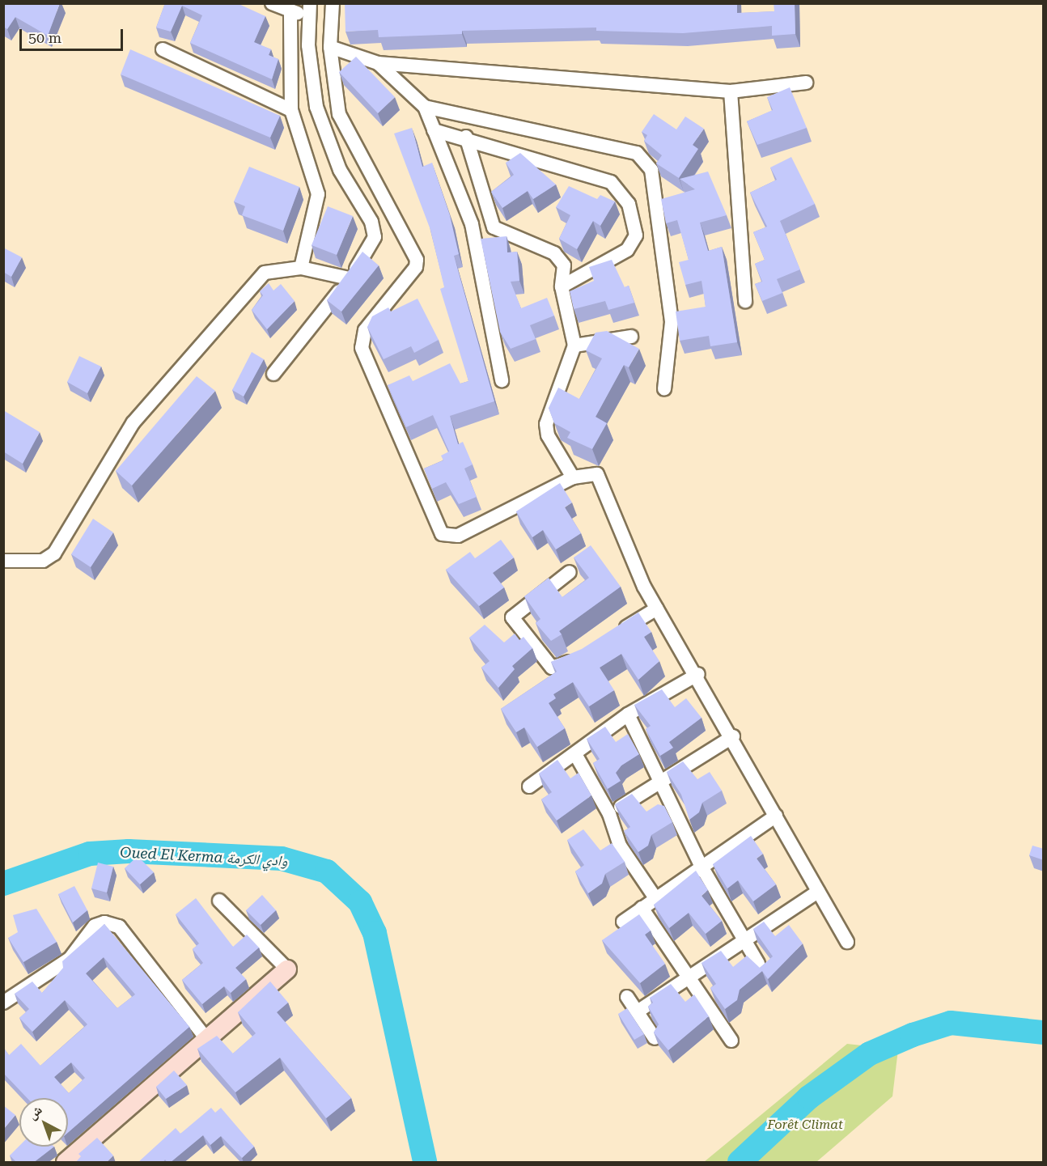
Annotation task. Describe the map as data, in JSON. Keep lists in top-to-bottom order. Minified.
{"water":["Oued El Kerma وادي الكرمة"],"parks":["Forêt Climat"],"scale_bar":"50 m","north":"top left"}
